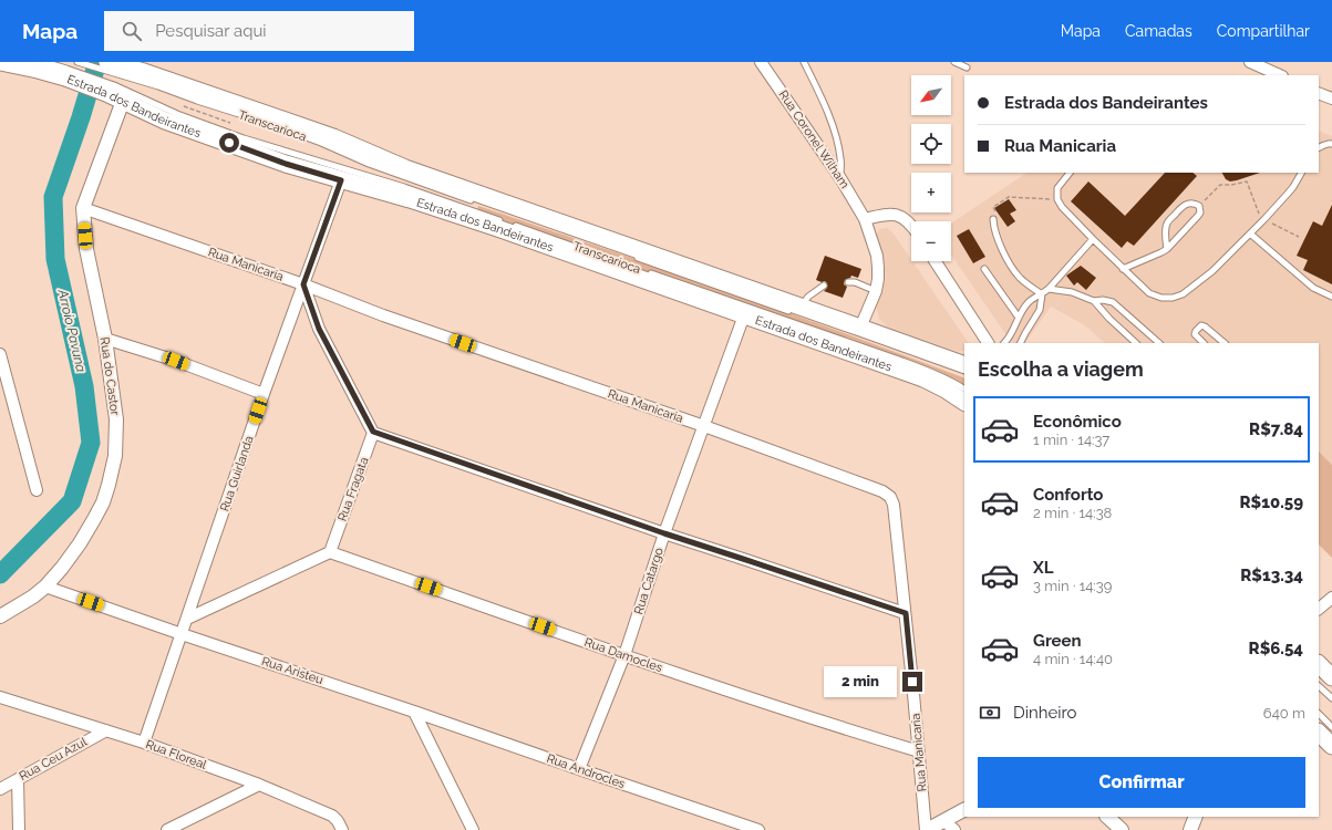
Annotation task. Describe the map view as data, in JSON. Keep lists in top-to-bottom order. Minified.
{"streets":{"main road":["Estrada dos Bandeirantes"],"street":["Rua Coronel Wilham","Rua Manicaria","Rua do Castor","Rua Guirlanda","Rua Fragata","Rua Catargo","Rua Damocles","Rua Aristeu","Rua Floreal","Rua Ceu Azul","Rua Androcles"],"lane":["Transcarioca"]},"crossings":[["Estrada dos Bandeirantes","Transcarioca"],["Estrada dos Bandeirantes","Rua Coronel Wilham"],["Estrada dos Bandeirantes","Rua do Castor"],["Estrada dos Bandeirantes","Rua Guirlanda"],["Estrada dos Bandeirantes","Rua Catargo"],["Rua Manicaria","Rua do Castor"],["Rua Manicaria","Rua Guirlanda"],["Rua Manicaria","Rua Catargo"],["Rua Manicaria","Rua Damocles"],["Rua do Castor","Rua Aristeu"],["Rua Guirlanda","Rua Aristeu"],["Rua Guirlanda","Rua Floreal"],["Rua Fragata","Rua Damocles"],["Rua Catargo","Rua Damocles"],["Rua Catargo","Rua Androcles"],["Rua Aristeu","Rua Androcles"],["Rua Floreal","Rua Ceu Azul"]],"water":["Arroio Pavuna"],"north":"bottom left","page":{"header":"Mapa","search":"Pesquisar aqui","nav":["Mapa","Camadas","Compartilhar"],"map_buttons":["+","−"],"banner":["Estrada dos Bandeirantes","Rua Manicaria"],"heading":"Escolha a viagem","list":[{"name":"Econômico","note":"1 min · 14:37","value":"R$7.84"},{"name":"Conforto","note":"2 min · 14:38","value":"R$10.59"},{"name":"XL","note":"3 min · 14:39","value":"R$13.34"},{"name":"Green","note":"4 min · 14:40","value":"R$6.54"}],"bubble":"2 min","pay":["Dinheiro","640 m"],"buttons":"Confirmar"}}
